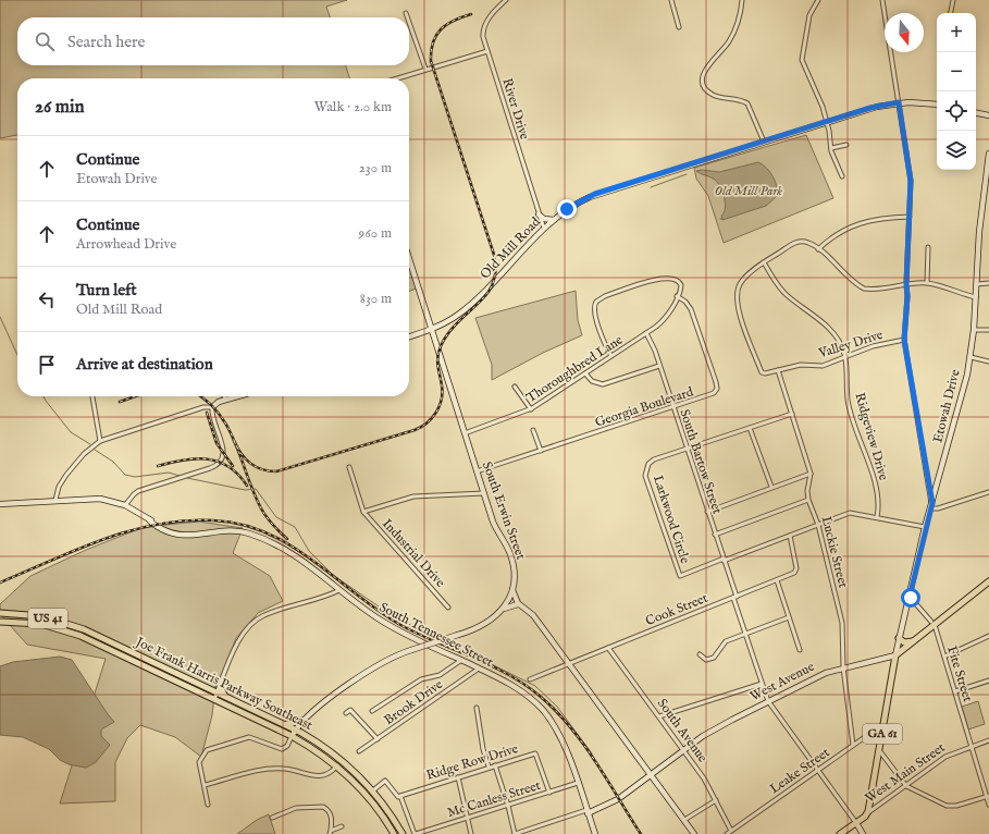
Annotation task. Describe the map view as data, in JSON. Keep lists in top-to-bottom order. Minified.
{"streets":{"main road":["Etowah Drive","US 41","West Avenue","Joe Frank Harris Parkway Southeast","GA 61","West Main Street"],"street":["River Drive","Old Mill Road","Valley Drive","Thoroughbred Lane","Georgia Boulevard","Ridgeview Drive","South Bartow Street","South Erwin Street","Larkwood Circle","Luckie Street","Industrial Drive","Cook Street","South Tennessee Street","Fite Street","Brook Drive","South Avenue","Ridge Row Drive","Leake Street","Mc Canless Street"]},"crossings":[["River Drive","Old Mill Road"],["Old Mill Road","South Erwin Street"],["Valley Drive","Ridgeview Drive"],["Valley Drive","Luckie Street"],["Thoroughbred Lane","Georgia Boulevard"],["Thoroughbred Lane","South Bartow Street"],["Thoroughbred Lane","South Erwin Street"],["Etowah Drive","Fite Street"],["Etowah Drive","West Avenue"],["Etowah Drive","Leake Street"],["Etowah Drive","West Main Street"],["Georgia Boulevard","South Bartow Street"],["Georgia Boulevard","South Erwin Street"],["South Bartow Street","Larkwood Circle"],["South Bartow Street","Cook Street"],["South Bartow Street","West Avenue"],["South Bartow Street","Leake Street"],["South Bartow Street","West Main Street"],["South Erwin Street","Industrial Drive"],["Larkwood Circle","Luckie Street"],["Luckie Street","West Avenue"],["Luckie Street","Leake Street"],["Cook Street","South Avenue"],["South Tennessee Street","West Avenue"],["South Tennessee Street","Brook Drive"],["South Tennessee Street","Mc Canless Street"],["Fite Street","West Avenue"],["Fite Street","West Main Street"],["West Avenue","South Avenue"],["South Avenue","Leake Street"],["Ridge Row Drive","Mc Canless Street"]],"parks":["Old Mill Park"],"north":"bottom","page":{"map_buttons":["+","−"],"search":"Search here","heading":["26 min","Walk · 2.0 km"],"list":[["Continue","Etowah Drive","230 m"],["Continue","Arrowhead Drive","960 m"],["Turn left","Old Mill Road","830 m"],"Arrive at destination"]}}
